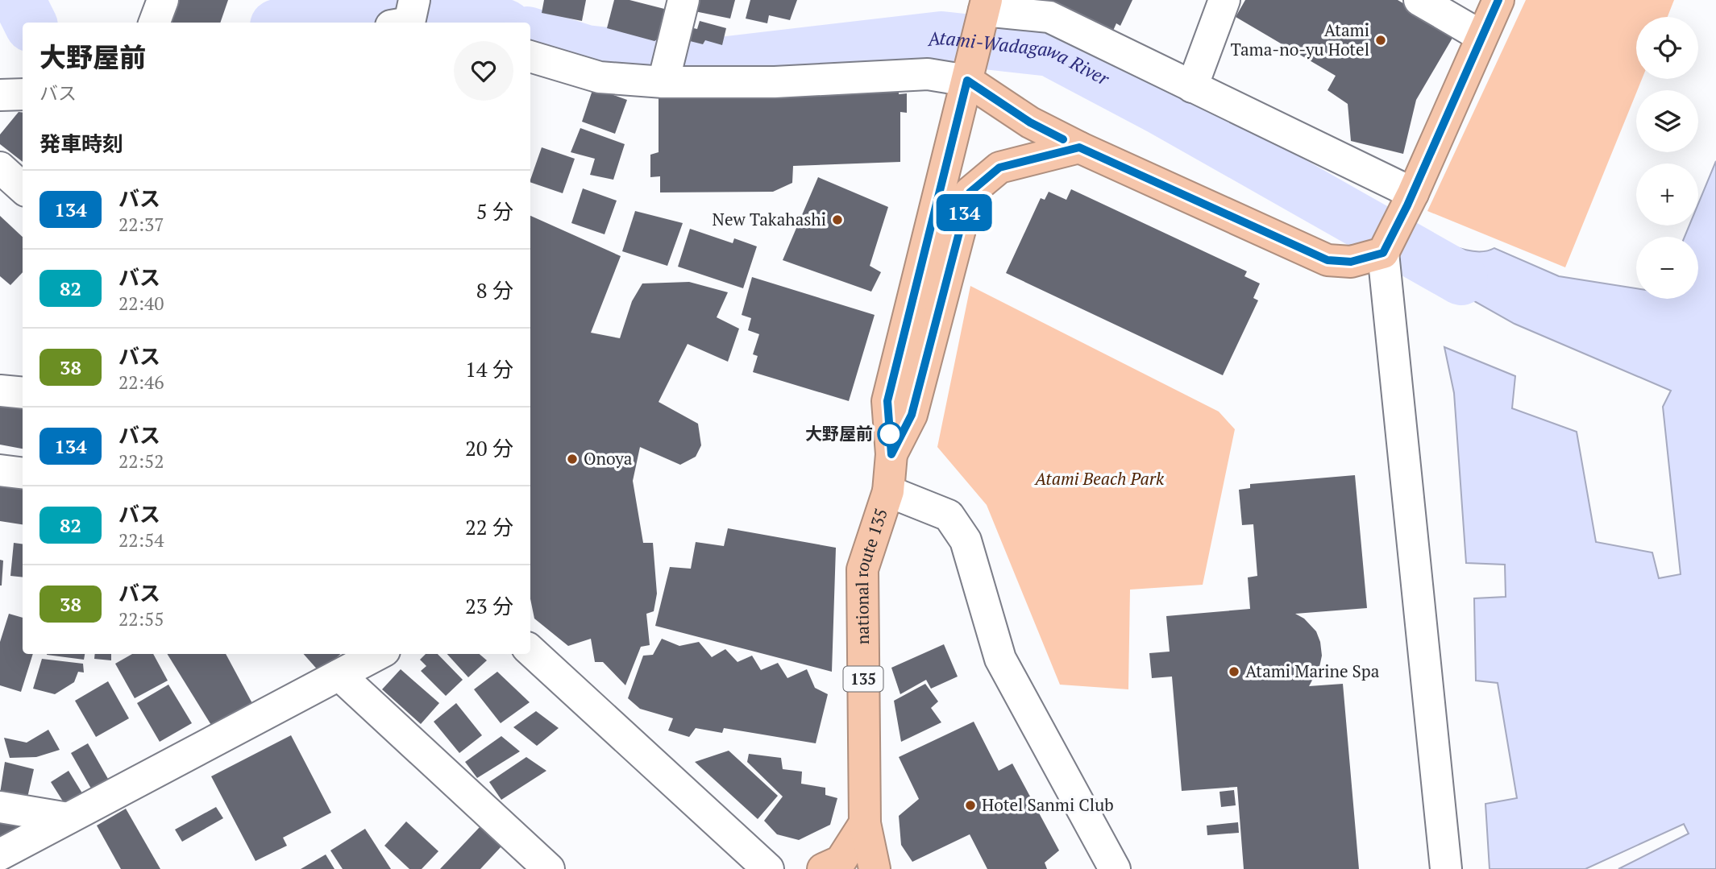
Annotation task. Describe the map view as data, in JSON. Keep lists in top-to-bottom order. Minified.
{"streets":{"highway":["national route 135","135"]},"crossings":[["national route 135","135"]],"water":["Atami-Wadagawa River"],"parks":["Atami Beach Park"],"places":["Atami Tama-no-yu Hotel","New Takahashi","大野屋前","Onoya","Atami Marine Spa","Hotel Sanmi Club"],"lines":["bus line 134"],"page":{"on_map":"134","map_buttons":["+","−"],"heading":[["大野屋前","バス"],"発車時刻"],"list":[{"mark":"134","name":"バス","note":"22:37","value":"5 分"},{"mark":"82","name":"バス","note":"22:40","value":"8 分"},{"mark":"38","name":"バス","note":"22:46","value":"14 分"},{"mark":"134","name":"バス","note":"22:52","value":"20 分"},{"mark":"82","name":"バス","note":"22:54","value":"22 分"},{"mark":"38","name":"バス","note":"22:55","value":"23 分"}]}}
